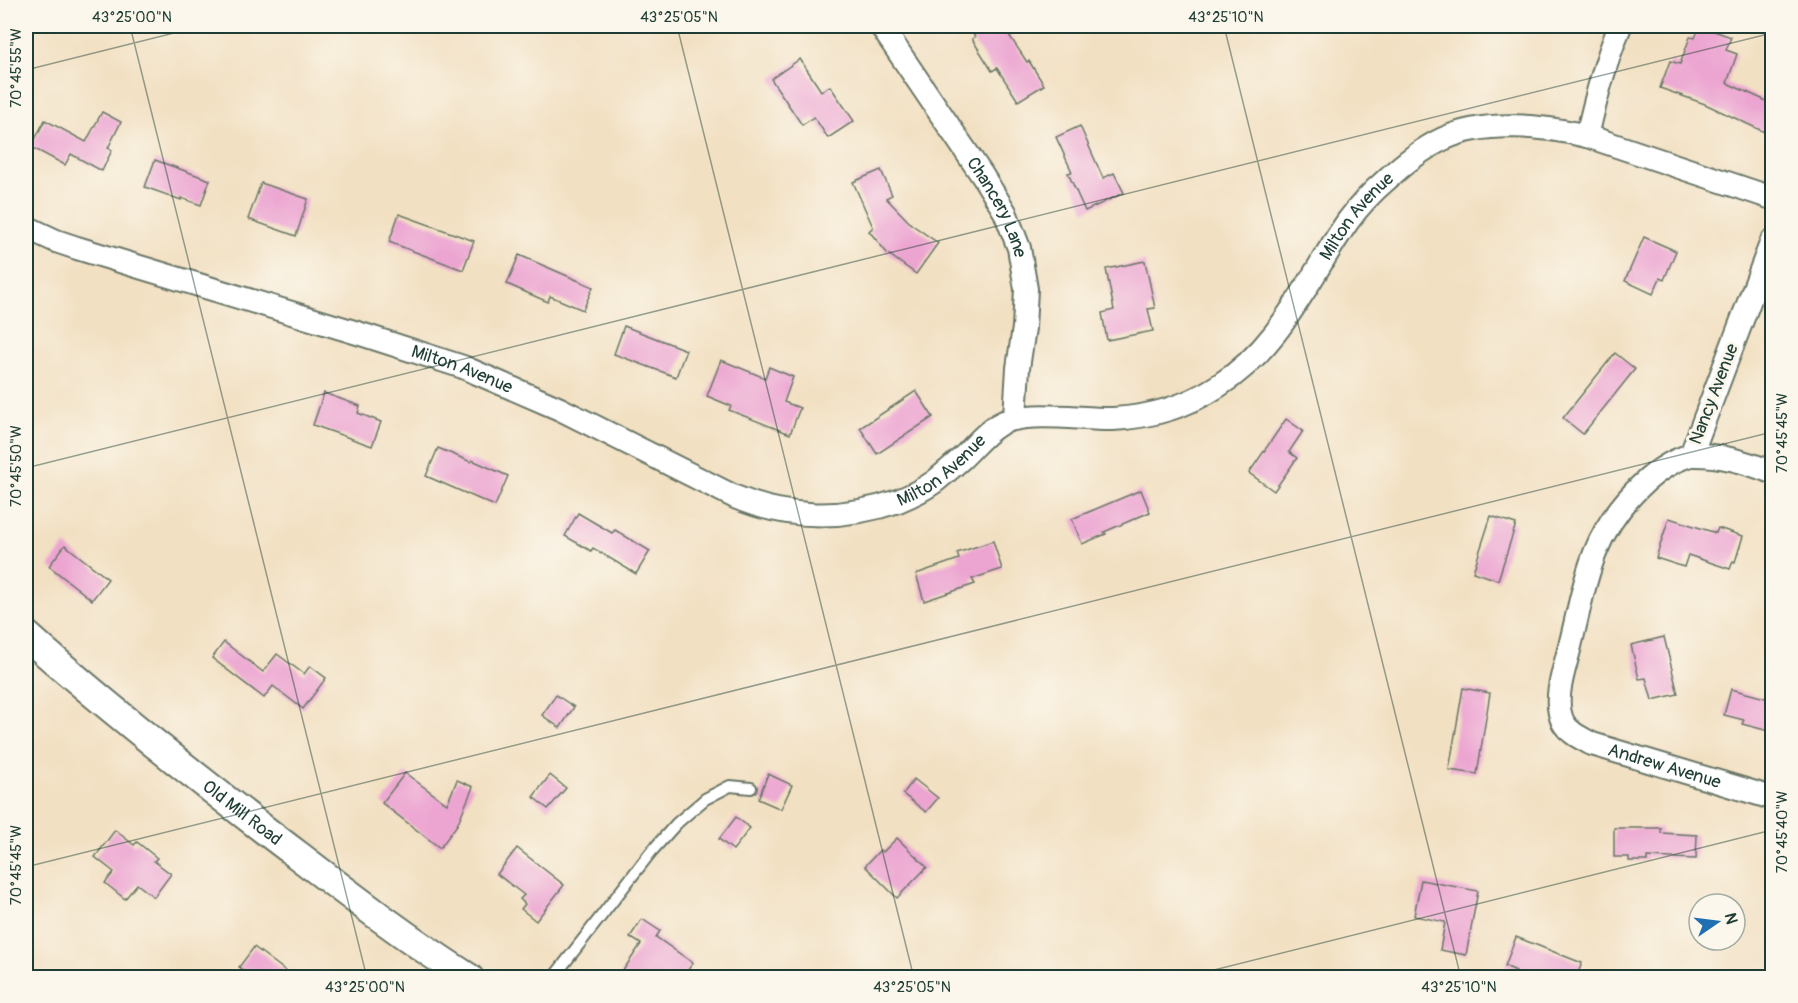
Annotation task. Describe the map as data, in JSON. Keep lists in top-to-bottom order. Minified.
{"streets":{"street":["Chancery Lane","Milton Avenue","Nancy Avenue","Andrew Avenue","Old Mill Road"]},"crossings":[["Chancery Lane","Milton Avenue"],["Nancy Avenue","Andrew Avenue"]],"north":"right","coordinates":["43°25'00\"N","43°25'05\"N","43°25'10\"N","70°45'55\"W","70°45'45\"W","70°45'50\"W","70°45'40\"W"]}
